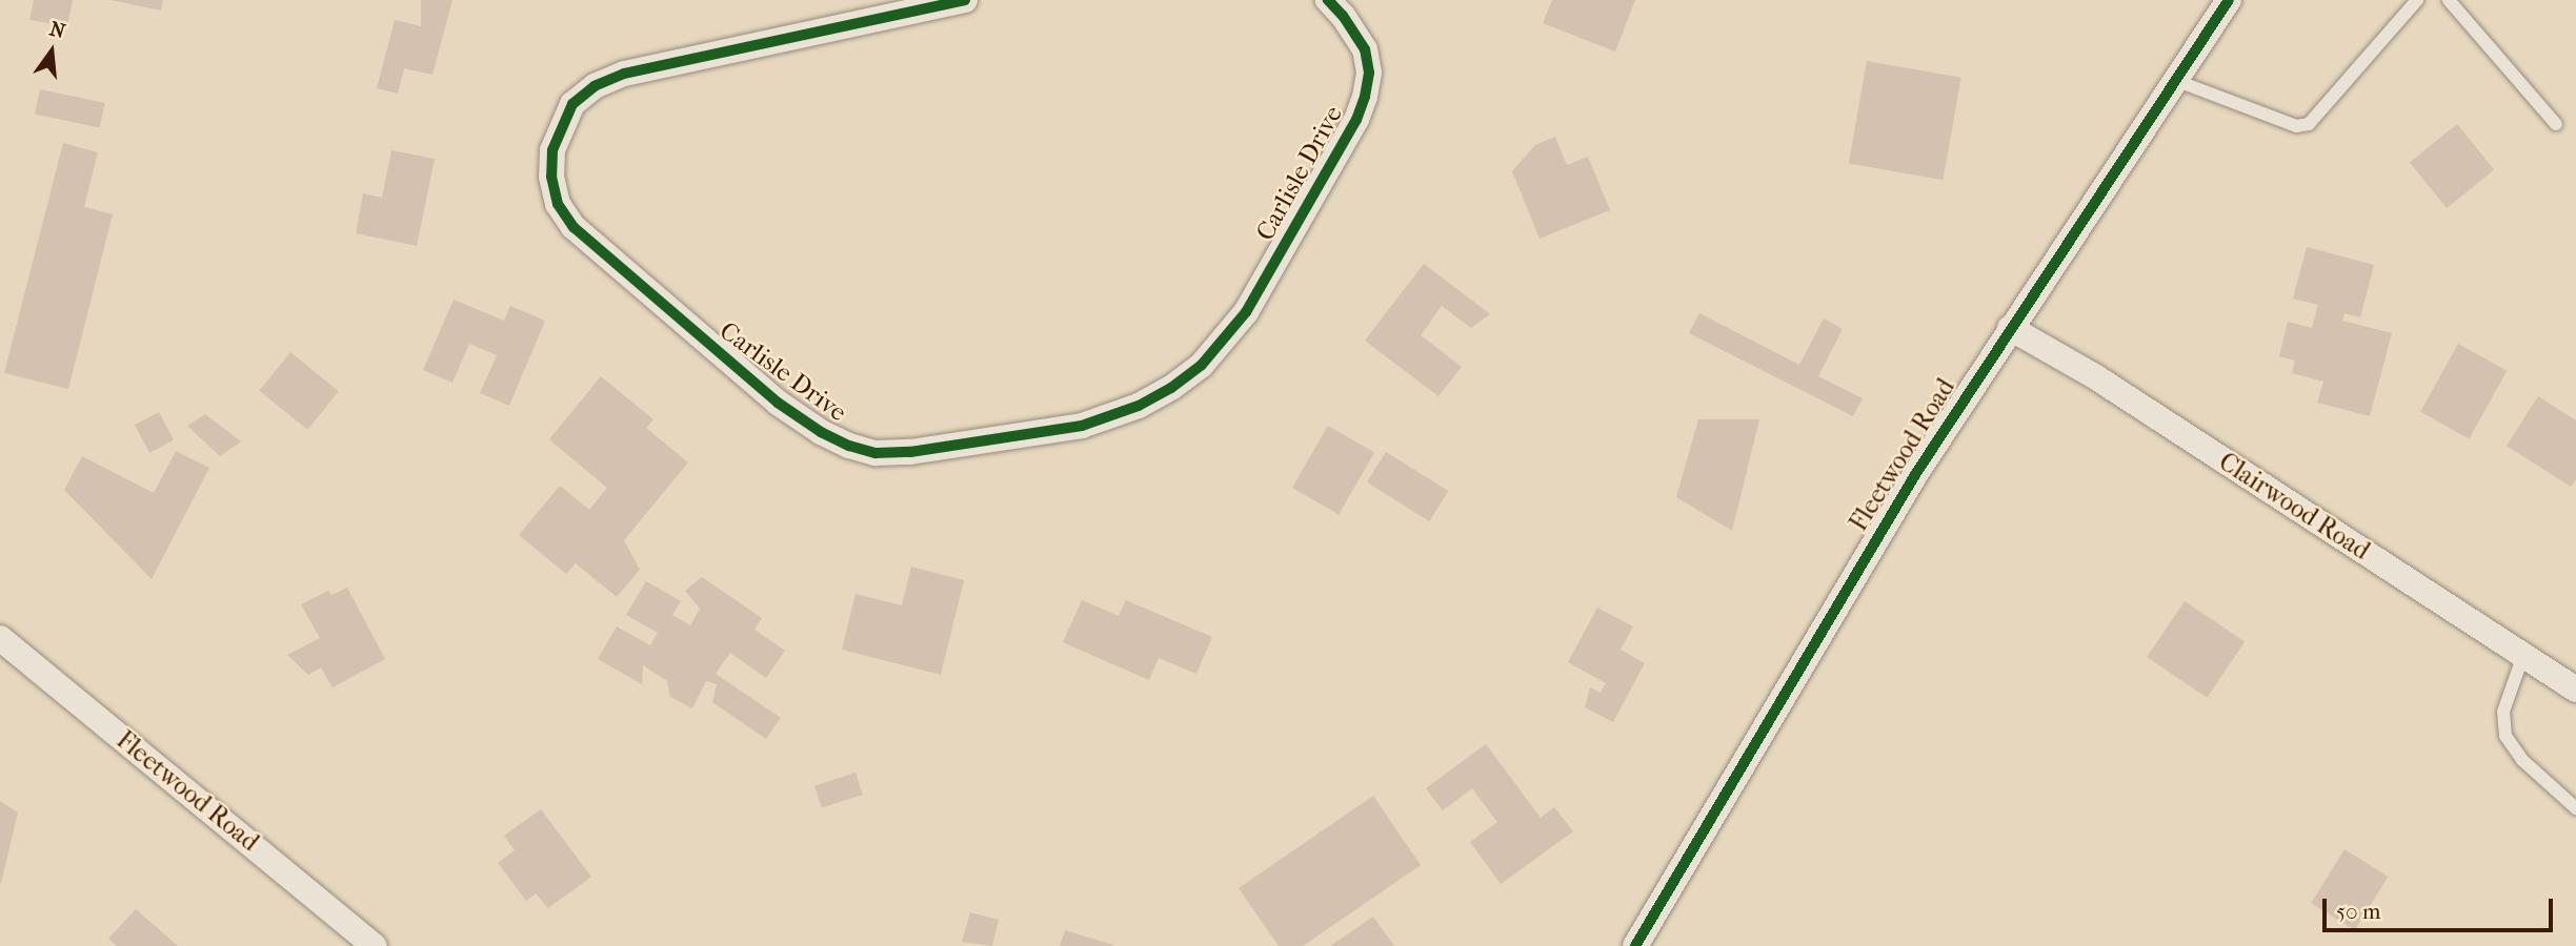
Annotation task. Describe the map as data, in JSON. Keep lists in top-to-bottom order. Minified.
{"streets":{"street":["Carlisle Drive","Fleetwood Road","Clairwood Road"]},"crossings":[["Fleetwood Road","Clairwood Road"]],"scale_bar":"50 m","north":"top"}
